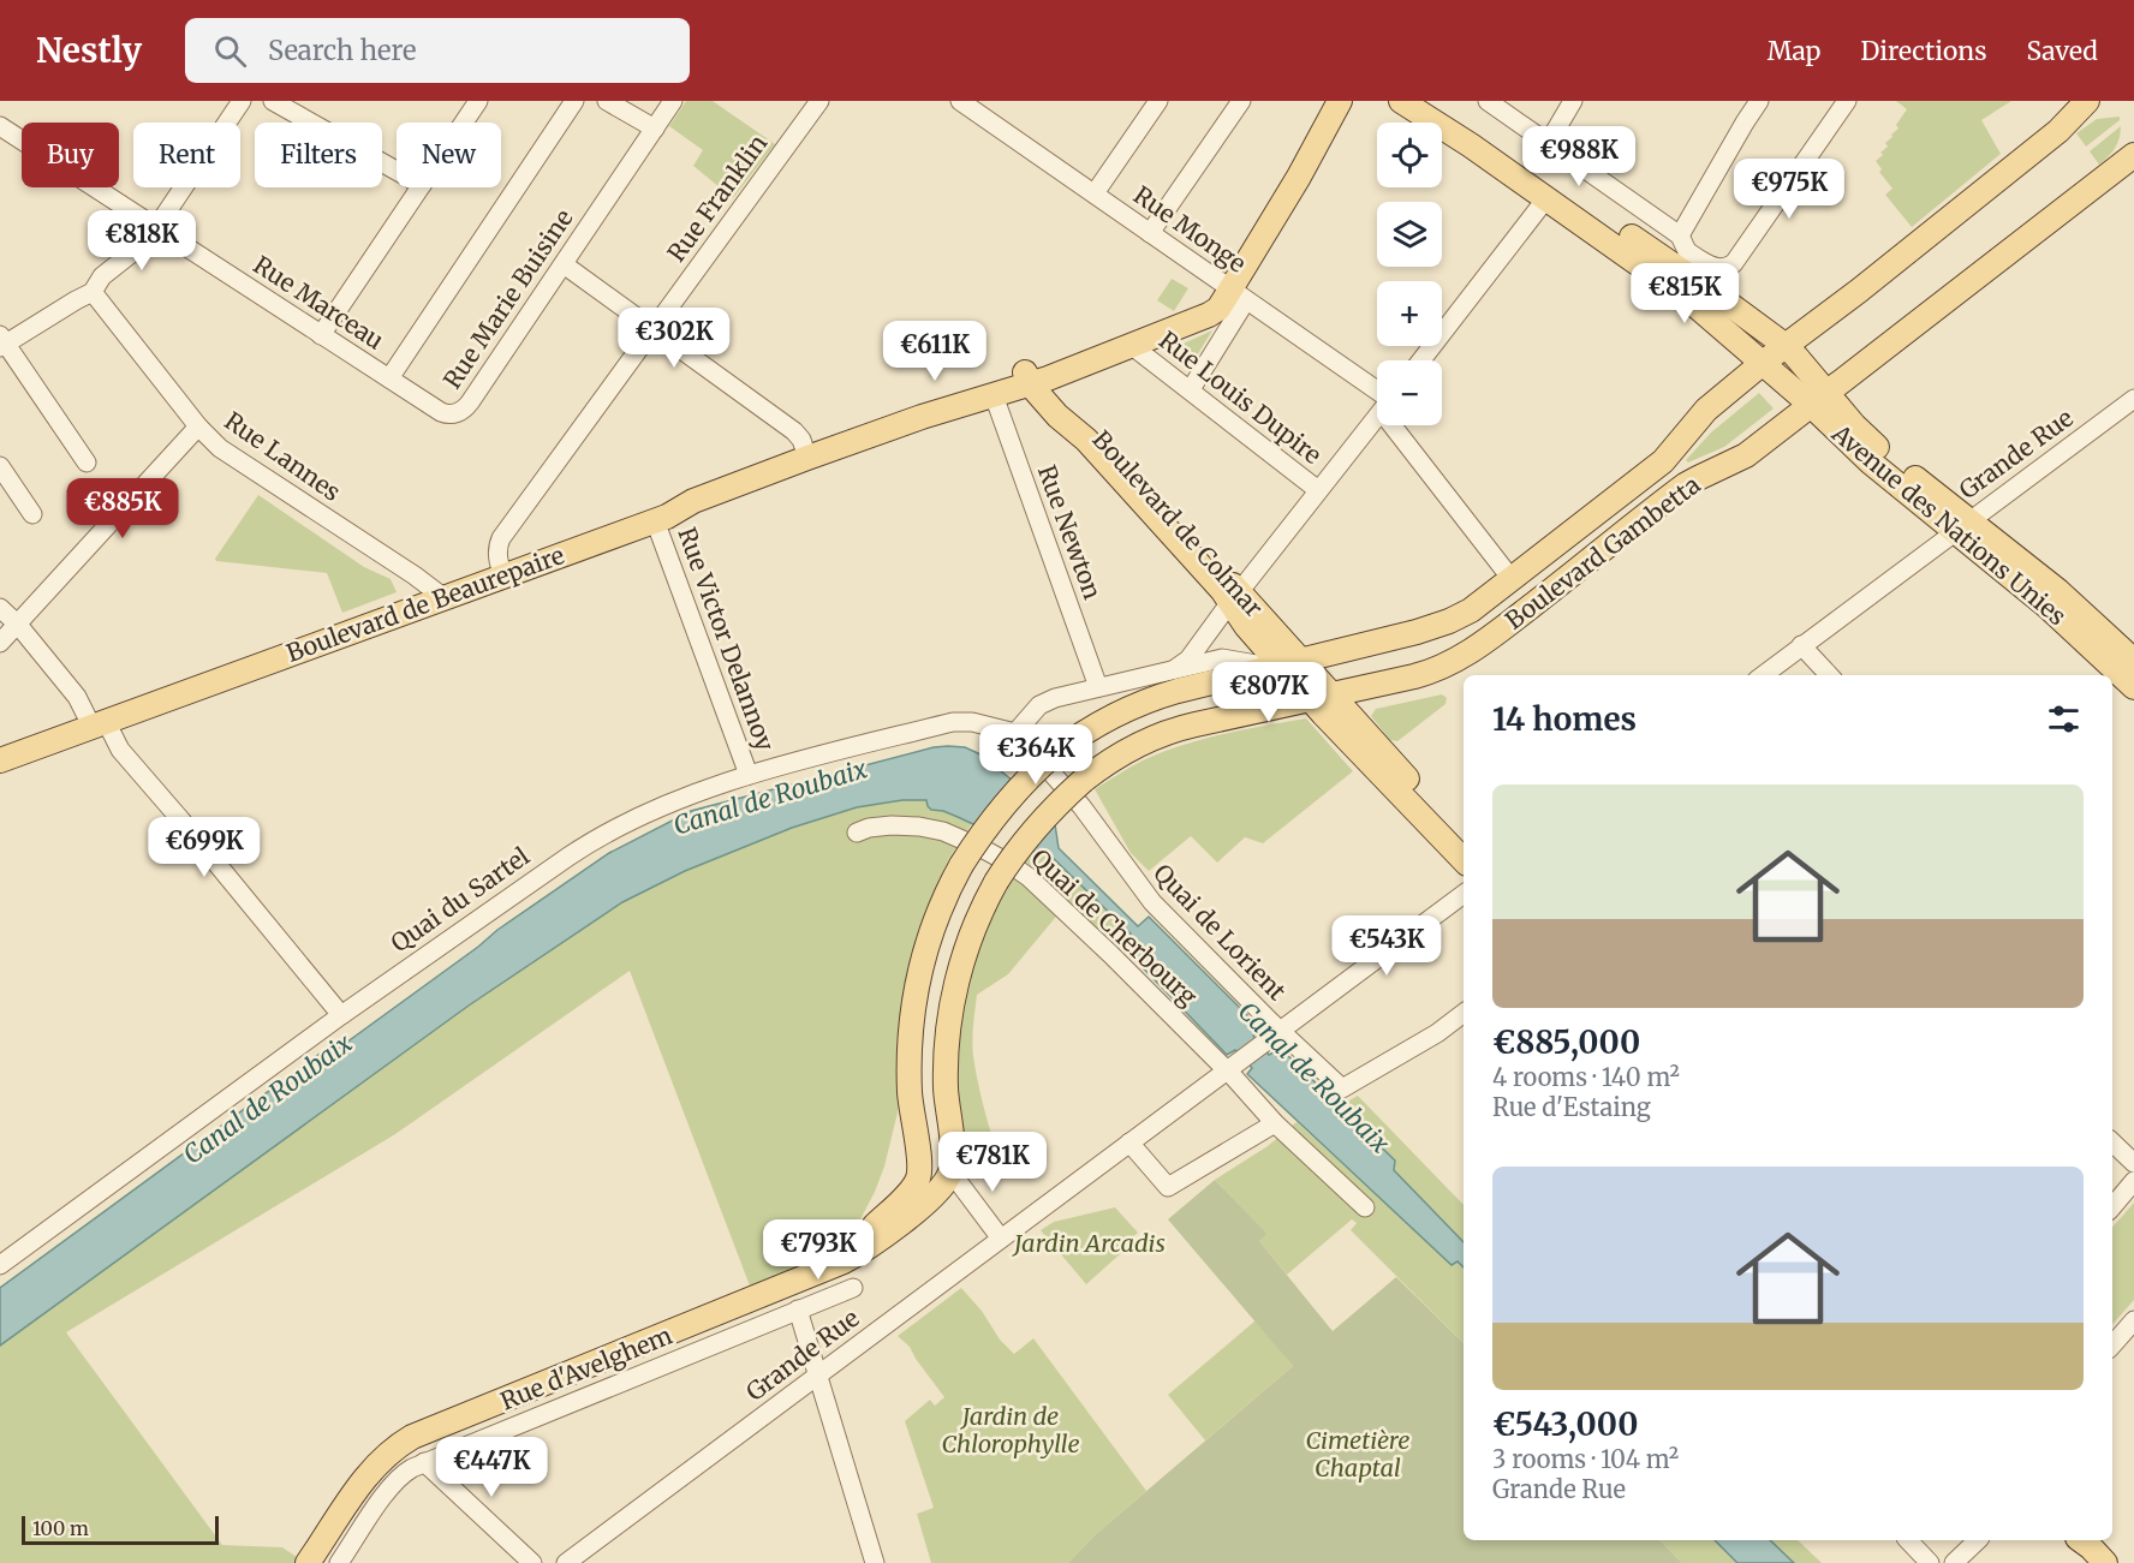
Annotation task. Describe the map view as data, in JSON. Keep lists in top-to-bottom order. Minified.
{"streets":{"main road":["Boulevard de Colmar","Avenue des Nations Unies","Boulevard Gambetta","Boulevard de Beaurepaire"],"street":["Rue Franklin","Rue Monge","Rue Marie Buisine","Rue Marceau","Rue Louis Dupire","Grande Rue","Rue Lannes","Rue Newton","Rue Victor Delannoy","Quai du Sartel","Quai de Cherbourg","Quai de Lorient","Rue d'Avelghem"]},"crossings":[["Rue Franklin","Boulevard de Beaurepaire"],["Rue Monge","Boulevard Gambetta"],["Rue Monge","Boulevard de Beaurepaire"],["Rue Marie Buisine","Rue Marceau"],["Rue Louis Dupire","Boulevard de Beaurepaire"],["Grande Rue","Avenue des Nations Unies"],["Grande Rue","Quai de Cherbourg"],["Grande Rue","Quai de Lorient"],["Rue Lannes","Boulevard de Beaurepaire"],["Boulevard de Colmar","Boulevard Gambetta"],["Boulevard de Colmar","Boulevard de Beaurepaire"],["Avenue des Nations Unies","Boulevard Gambetta"],["Rue Newton","Boulevard Gambetta"],["Rue Newton","Boulevard de Beaurepaire"],["Boulevard Gambetta","Quai du Sartel"],["Boulevard Gambetta","Quai de Lorient"],["Boulevard de Beaurepaire","Rue Victor Delannoy"],["Rue Victor Delannoy","Quai du Sartel"],["Quai du Sartel","Quai de Lorient"]],"water":["Canal de Roubaix"],"parks":["Jardin Arcadis","Jardin de Chlorophylle","Cimetière Chaptal"],"scale_bar":"100 m","page":{"header":"Nestly","search":"Search here","nav":["Map","Directions","Saved"],"map_buttons":["+","−"],"chip":["Buy","Rent","Filters","New"],"price":["€988K","€975K","€818K","€815K","€302K","€611K","€885K","€807K","€364K","€699K","€543K","€781K","€793K","€447K"],"heading":"14 homes","list":[{"name":"€885,000","note":"4 rooms · 140 m² · Rue d'Estaing"},{"name":"€543,000","note":"3 rooms · 104 m² · Grande Rue"}],"scale":"100 m"}}
